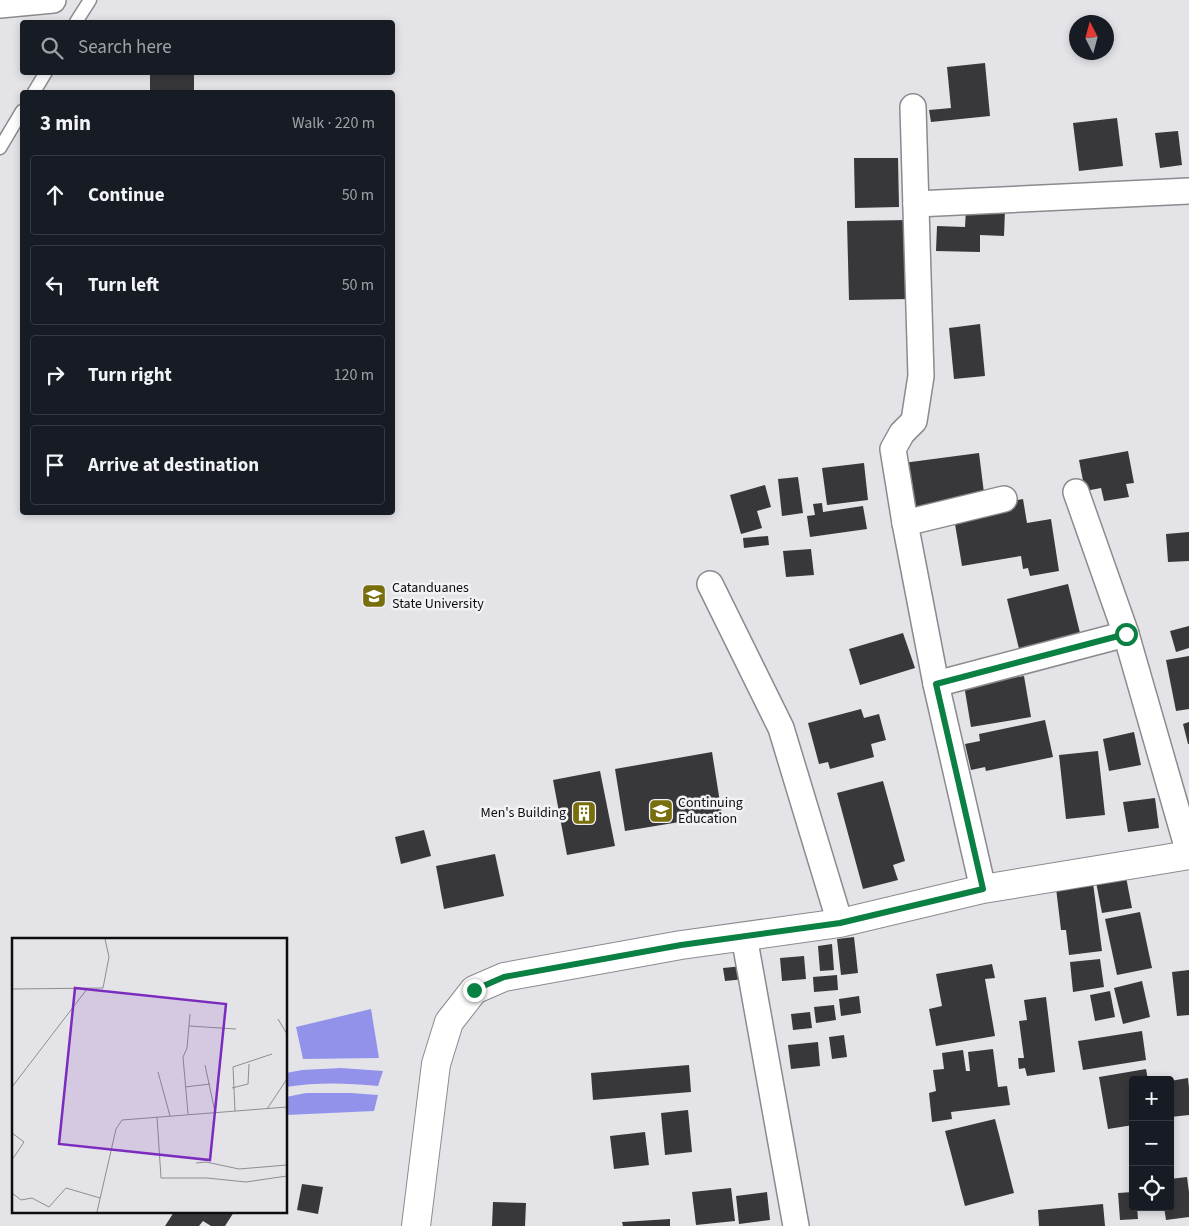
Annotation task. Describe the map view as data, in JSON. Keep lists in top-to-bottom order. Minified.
{"places":{"school or university":["Catanduanes State University","Continuing Education"],"building":["Men's Building"]},"north":"top","page":{"search":"Search here","heading":["3 min","Walk · 220 m"],"list":[["Continue","50 m"],["Turn left","50 m"],["Turn right","120 m"],"Arrive at destination"],"map_buttons":["+","−"]}}
